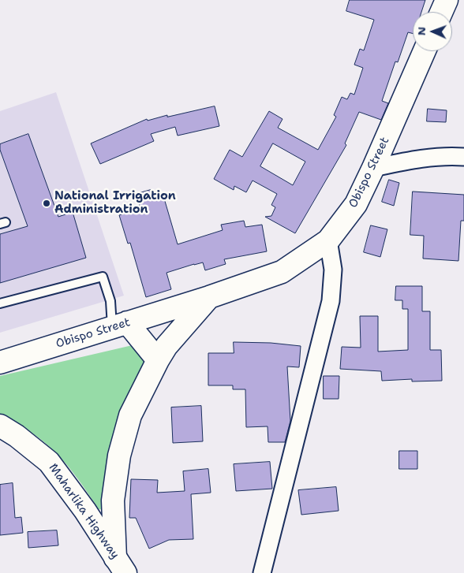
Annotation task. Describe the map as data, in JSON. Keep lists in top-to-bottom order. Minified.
{"streets":{"main road":["Obispo Street","Maharlika Highway"]},"crossings":[["Obispo Street","Maharlika Highway"]],"places":["National Irrigation Administration"],"north":"left"}
